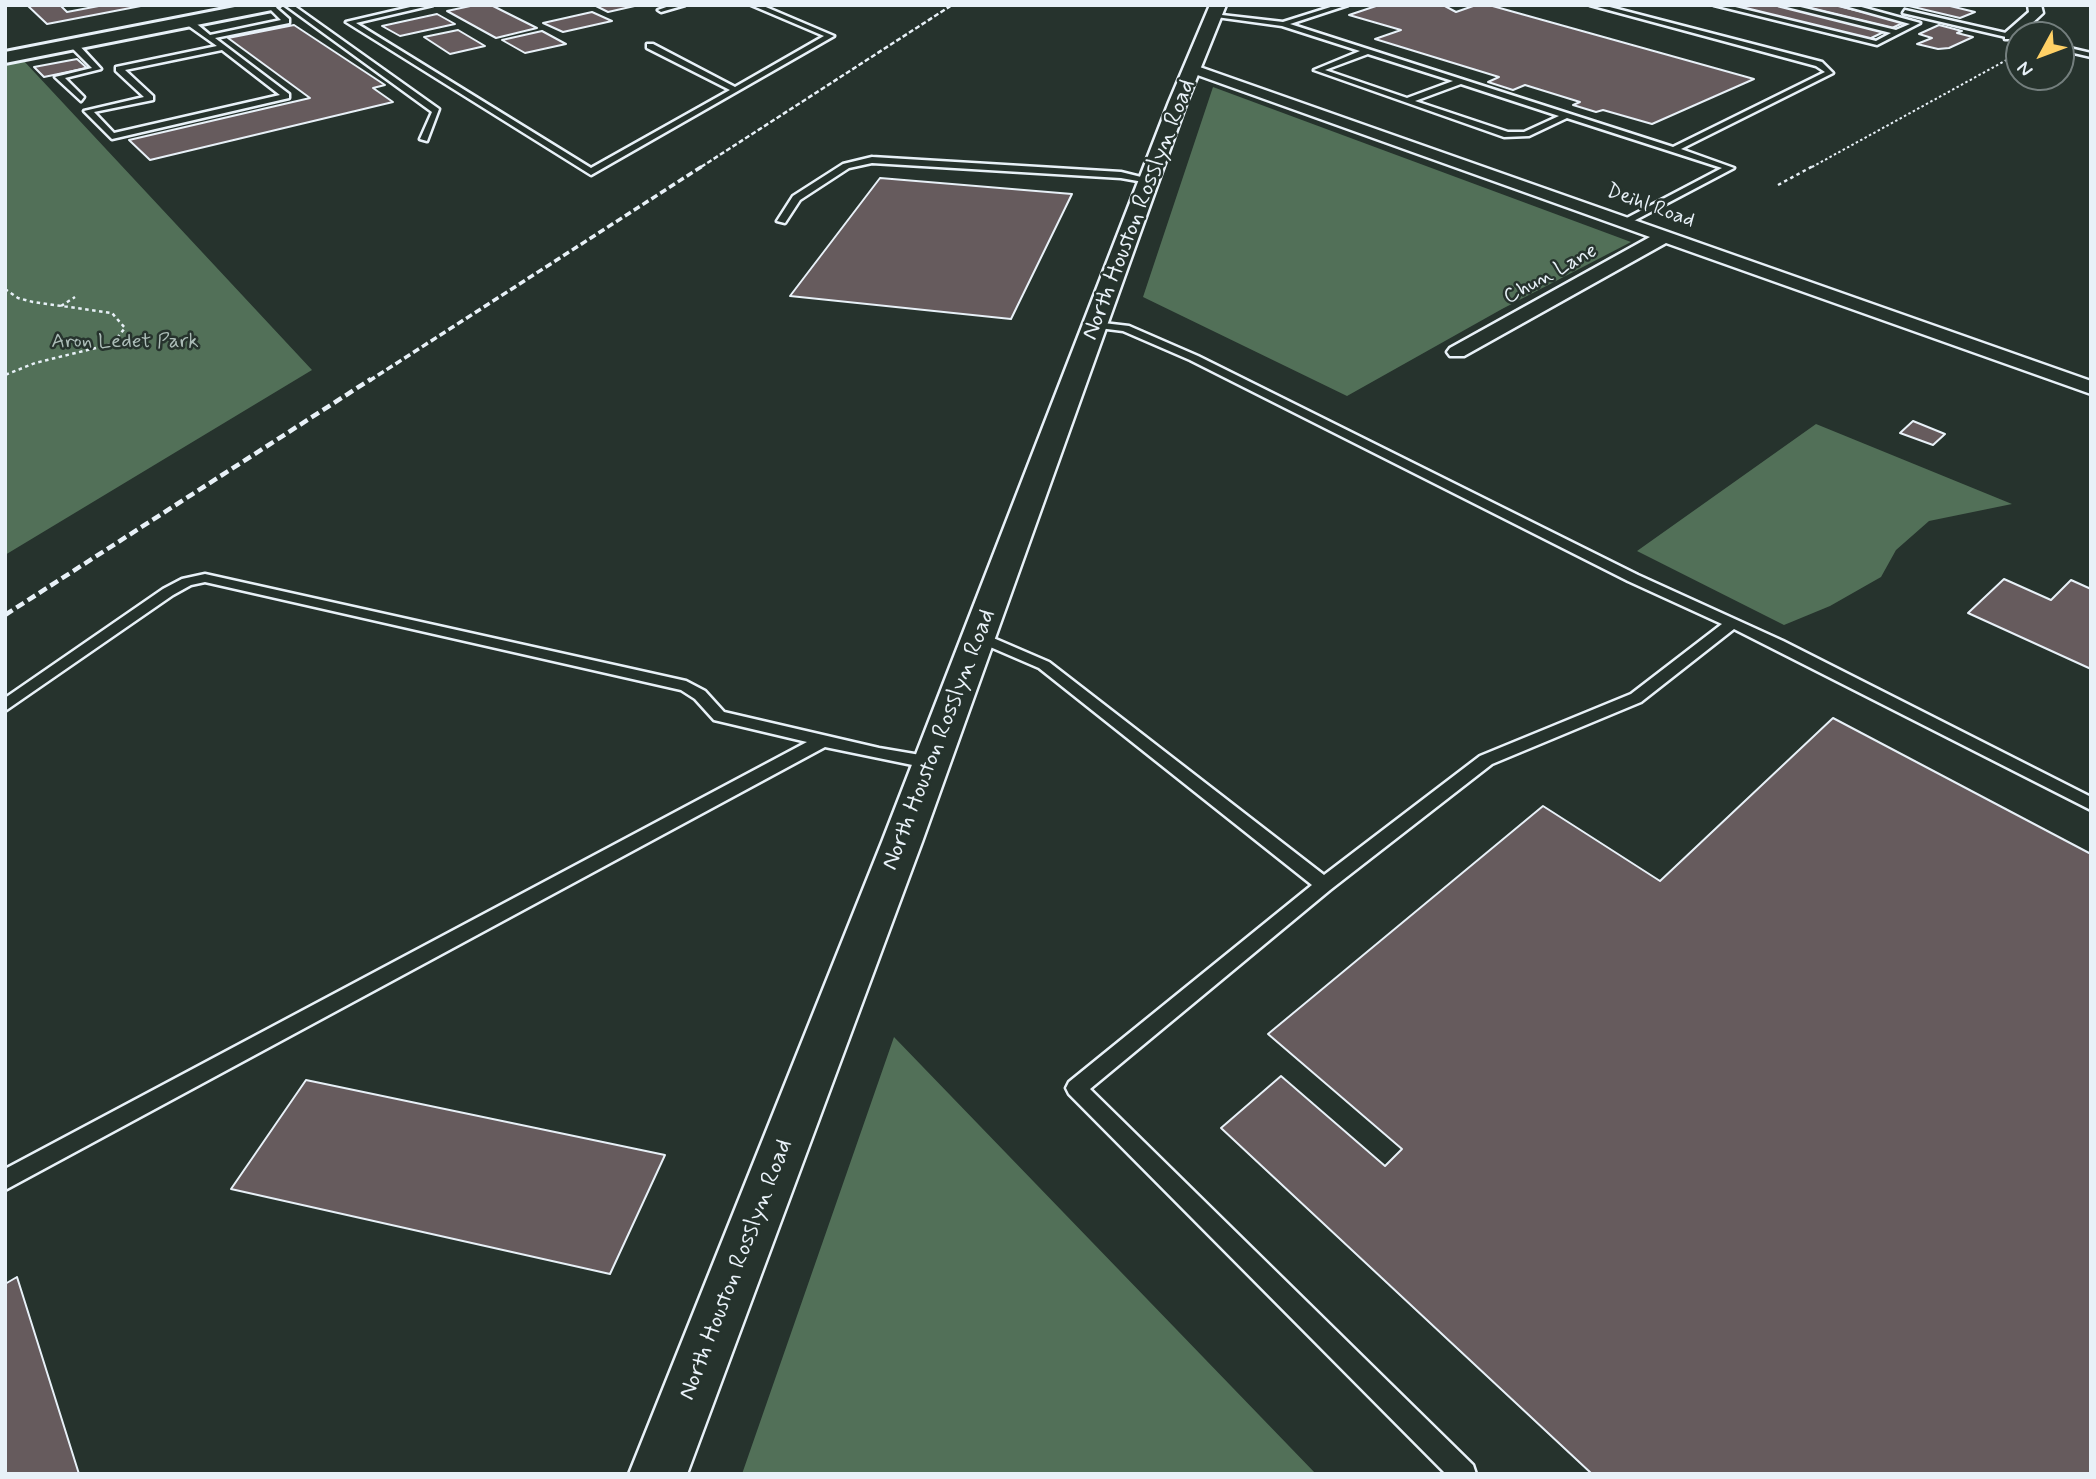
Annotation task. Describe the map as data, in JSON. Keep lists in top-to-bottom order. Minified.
{"streets":{"street":["Deihl Road","North Houston Rosslyn Road","Chun Lane"]},"crossings":[["Deihl Road","North Houston Rosslyn Road"],["Deihl Road","Chun Lane"]],"parks":["Aron Ledet Park"],"north":"bottom left"}
